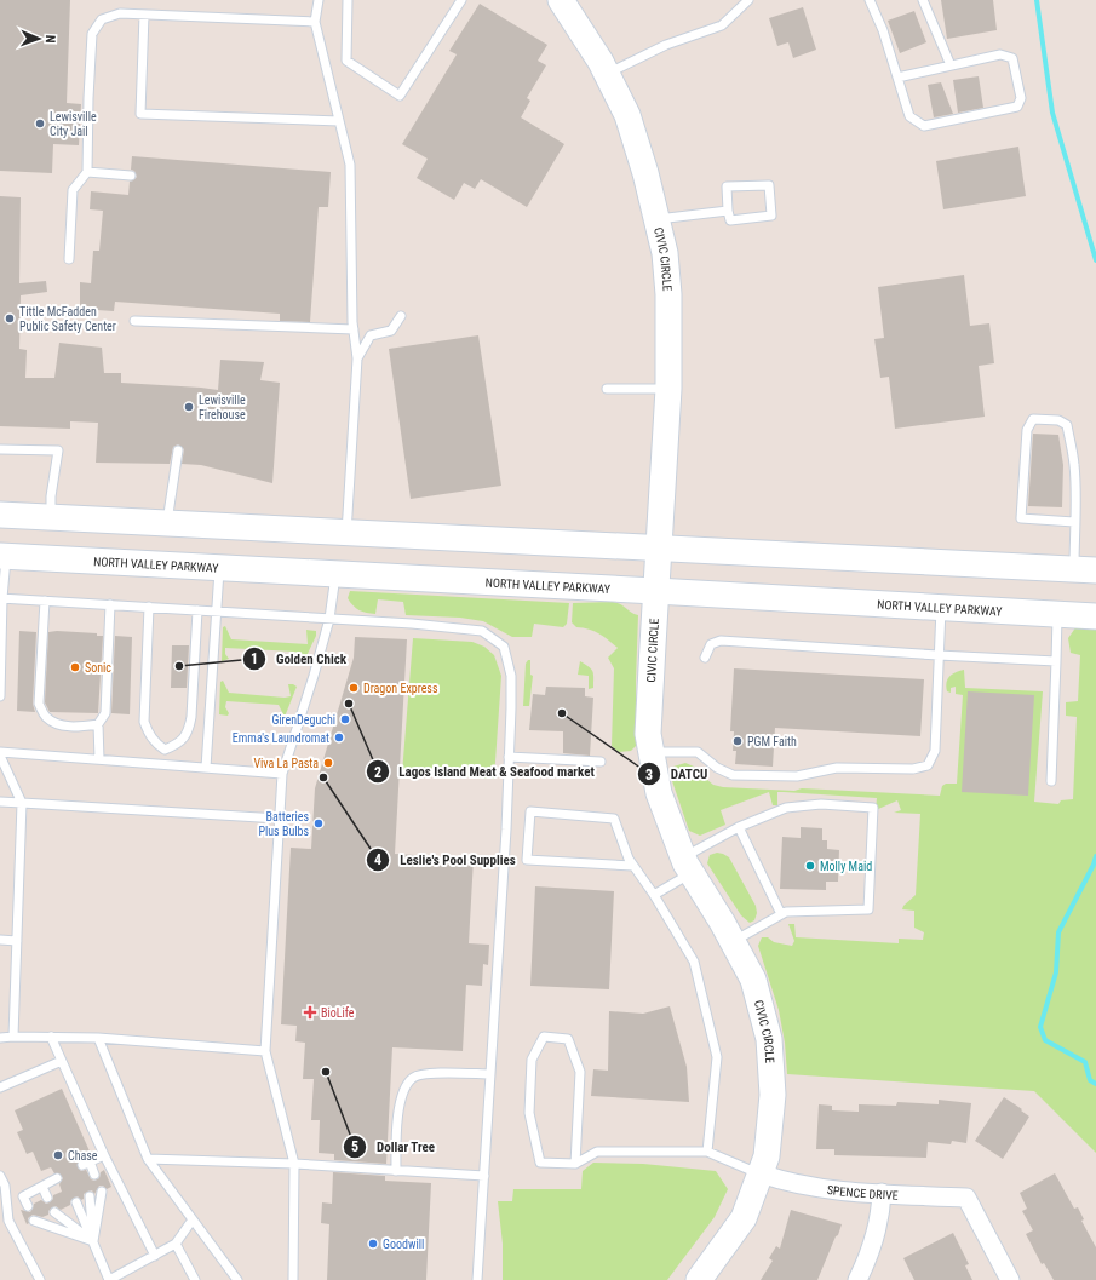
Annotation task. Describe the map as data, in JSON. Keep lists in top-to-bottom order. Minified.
{"streets":{"main road":["CIVIC CIRCLE","NORTH VALLEY PARKWAY"],"street":["SPENCE DRIVE"]},"crossings":[["CIVIC CIRCLE","NORTH VALLEY PARKWAY"],["CIVIC CIRCLE","SPENCE DRIVE"]],"places":{"other":["Lewisville City Jail","Tittle McFadden Public Safety Center","Lewisville Firehouse","Golden Chick","Sonic","Dragon Express","Lagos Island Meat & Seafood market","DATCU","GirenDeguchi","Emma's Laundromat","PGM Faith","Viva La Pasta","Leslie's Pool Supplies","Batteries Plus Bulbs","Molly Maid","Dollar Tree","Chase","Goodwill"],"health":["BioLife"]},"north":"right"}
